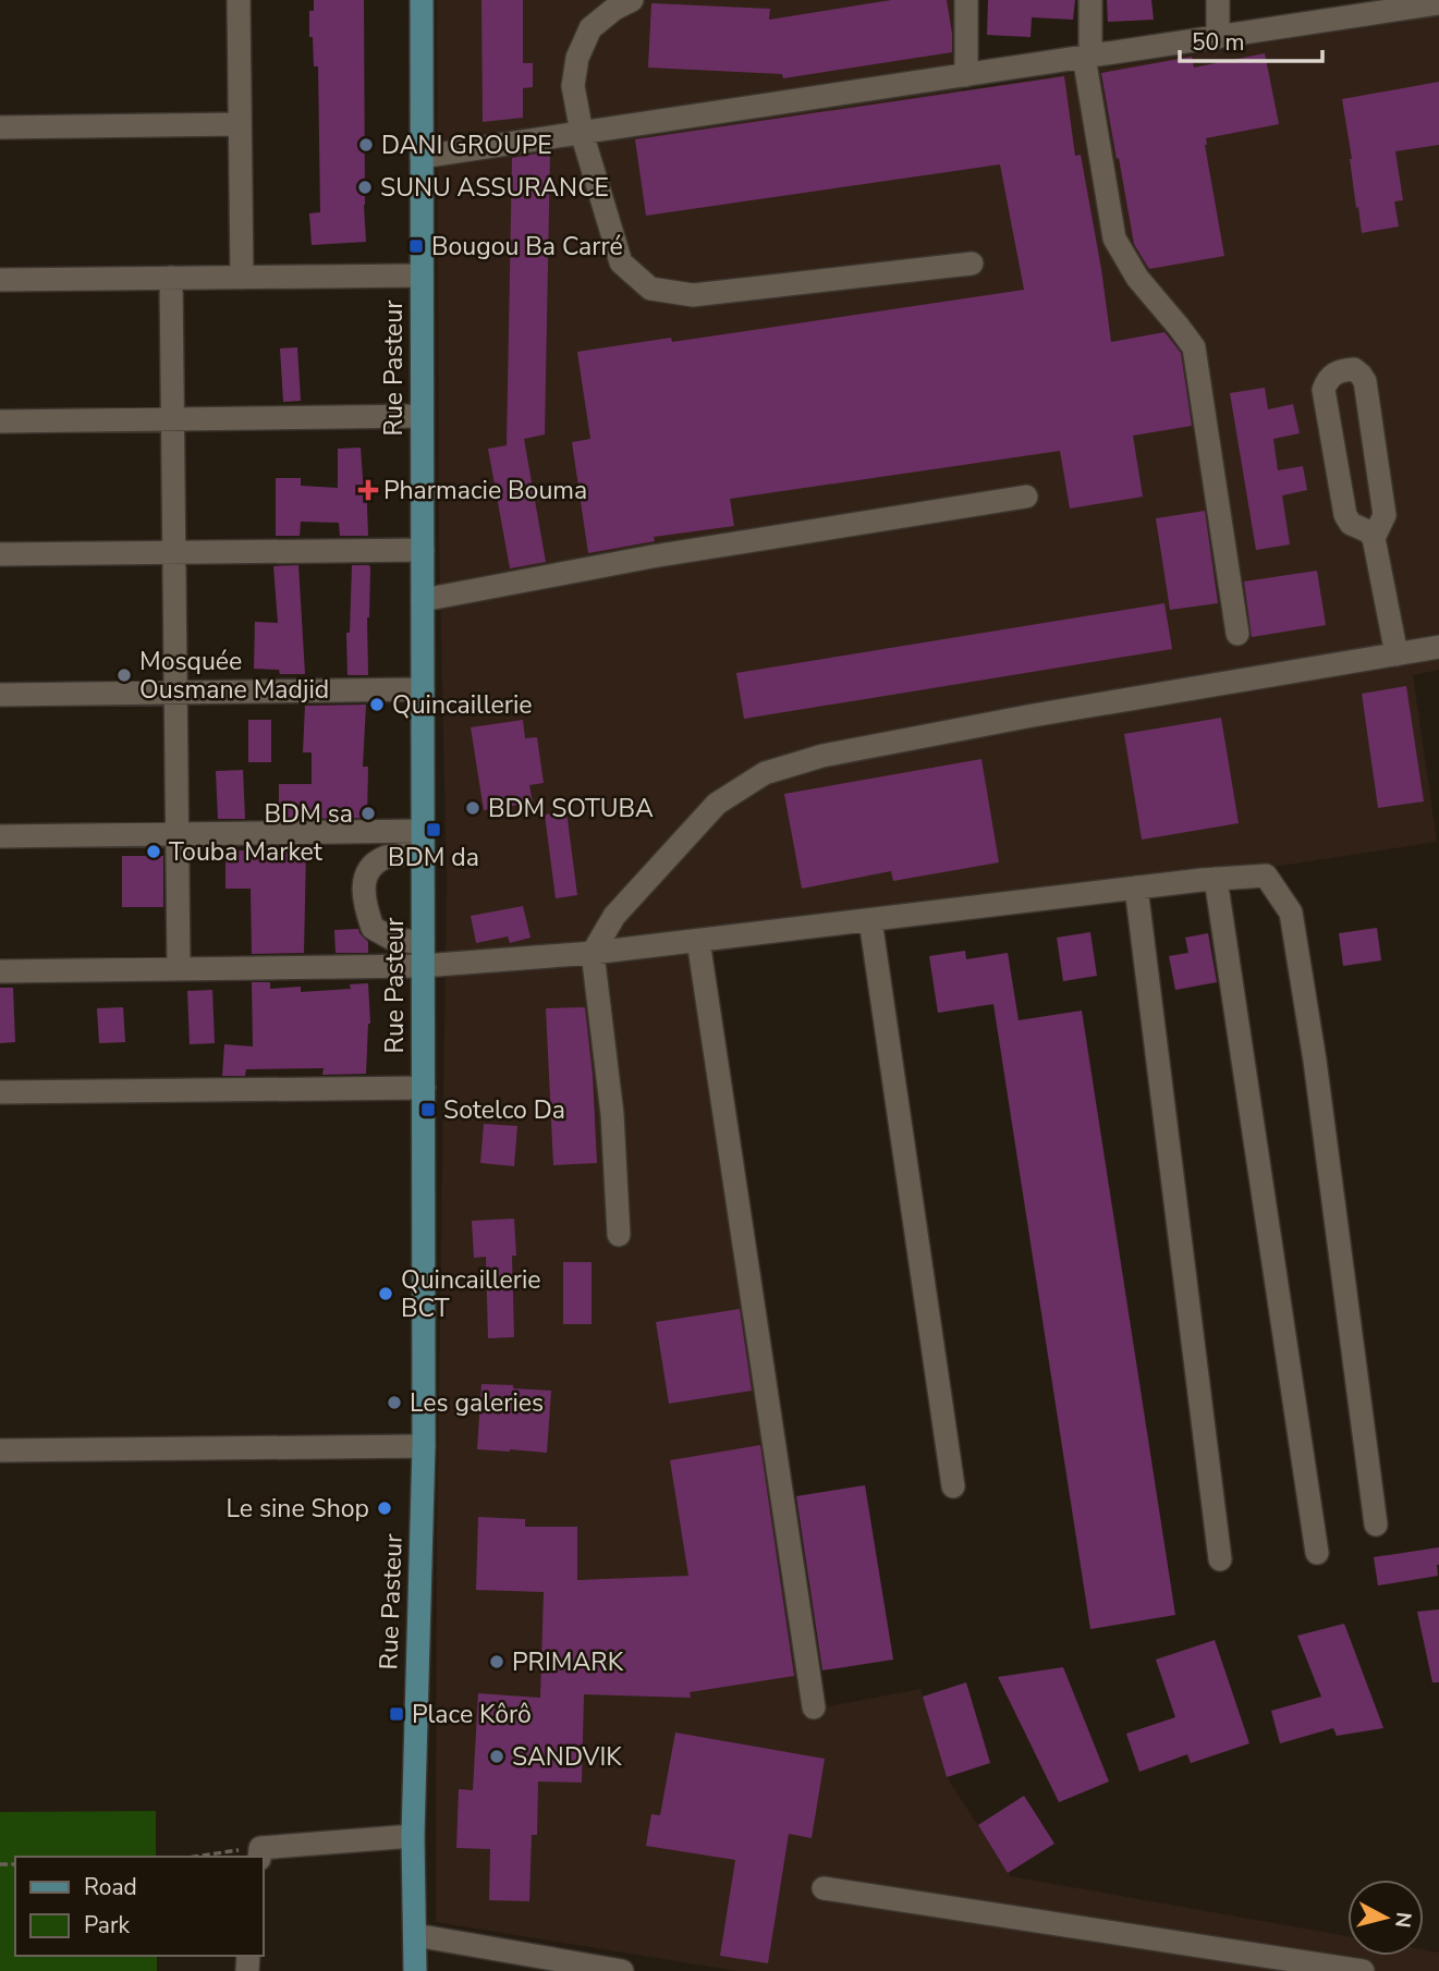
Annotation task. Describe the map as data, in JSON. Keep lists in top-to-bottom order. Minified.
{"streets":{"main road":["Rue Pasteur"]},"places":{"other":["DANI GROUPE","SUNU ASSURANCE","Mosquée Ousmane Madjid","Quincaillerie","BDM SOTUBA","BDM sa","Touba Market","Quincaillerie BCT","Les galeries","Le sine Shop","PRIMARK","SANDVIK"],"transit":["Bougou Ba Carré","BDM da","Sotelco Da","Place Kôrô"],"health":["Pharmacie Bouma"]},"legend":["Road","Park"],"scale_bar":"50 m","north":"right"}
